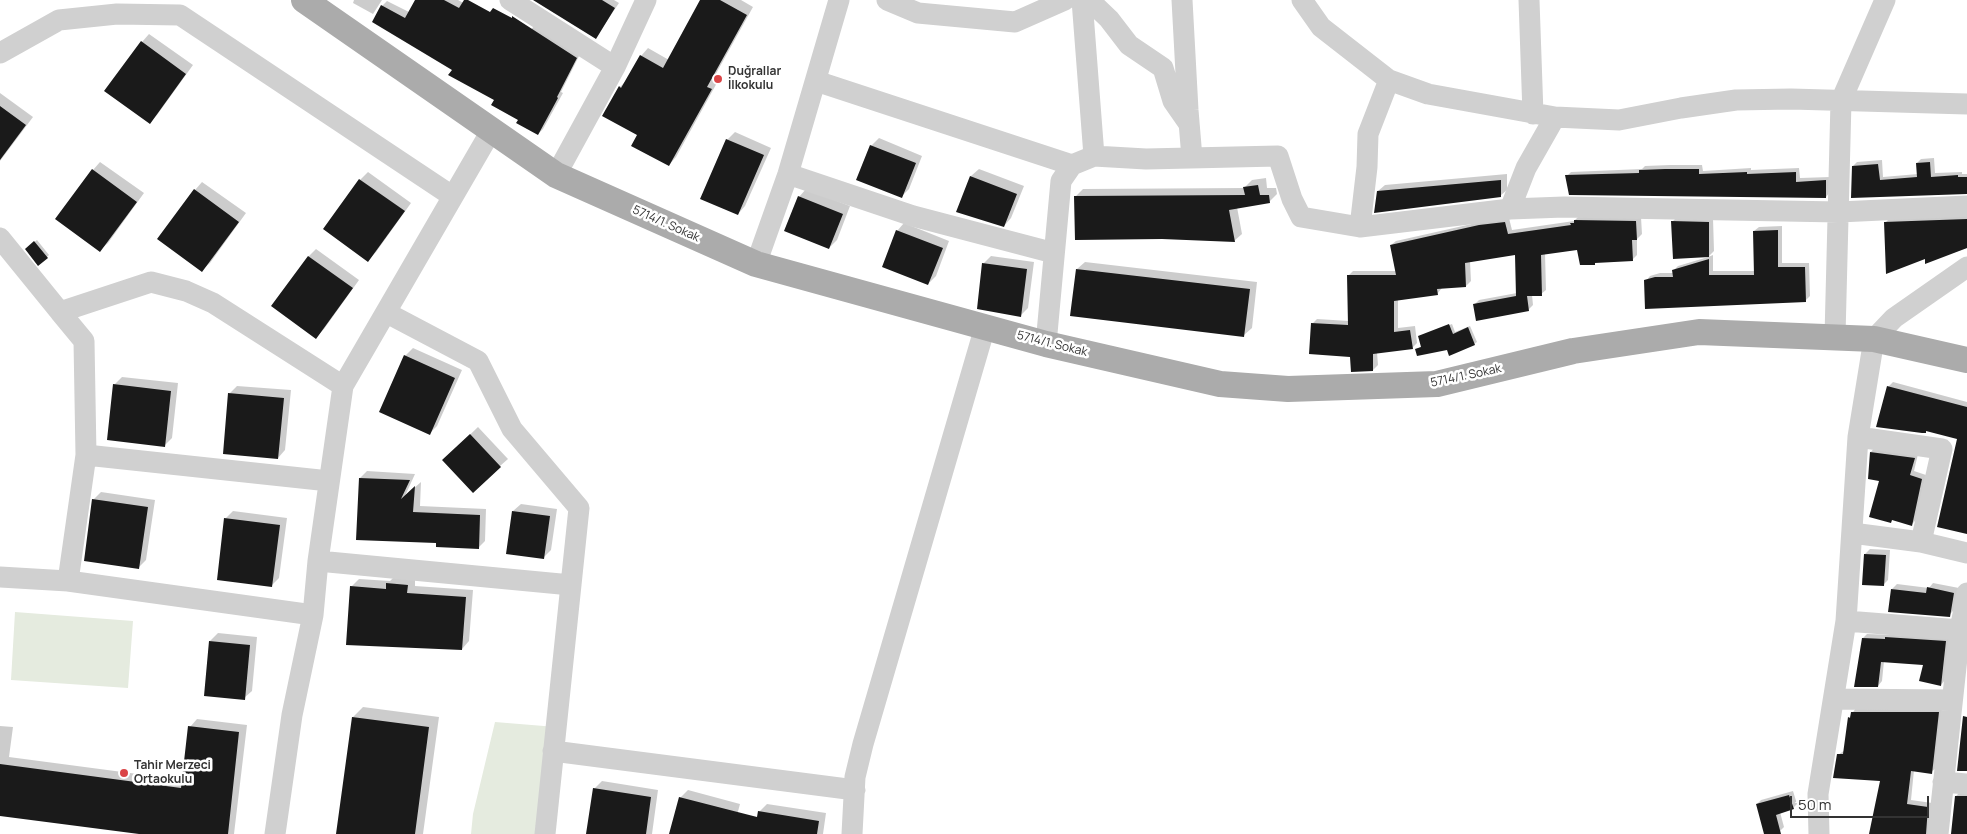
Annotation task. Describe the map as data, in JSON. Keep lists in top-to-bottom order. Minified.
{"streets":{"main road":["5714/1. Sokak"]},"places":["Duğrallar İlkokulu","Tahir Merzeci Ortaokulu"],"scale_bar":"50 m"}
